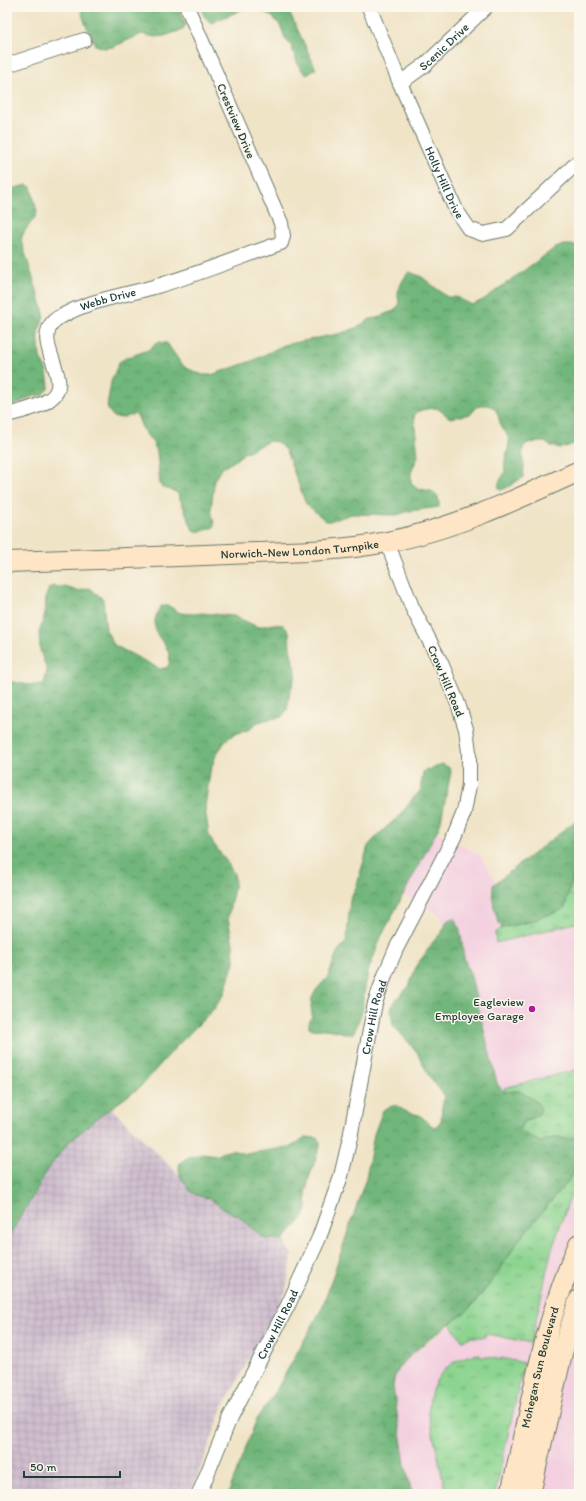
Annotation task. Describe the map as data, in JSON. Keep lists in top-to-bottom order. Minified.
{"streets":{"main road":["Norwich-New London Turnpike","Mohegan Sun Boulevard"],"street":["Scenic Drive","Crestview Drive","Holly Hill Drive","Webb Drive","Crow Hill Road"]},"crossings":[["Scenic Drive","Holly Hill Drive"],["Crestview Drive","Webb Drive"],["Norwich-New London Turnpike","Crow Hill Road"]],"places":["Eagleview Employee Garage"],"scale_bar":"50 m"}
